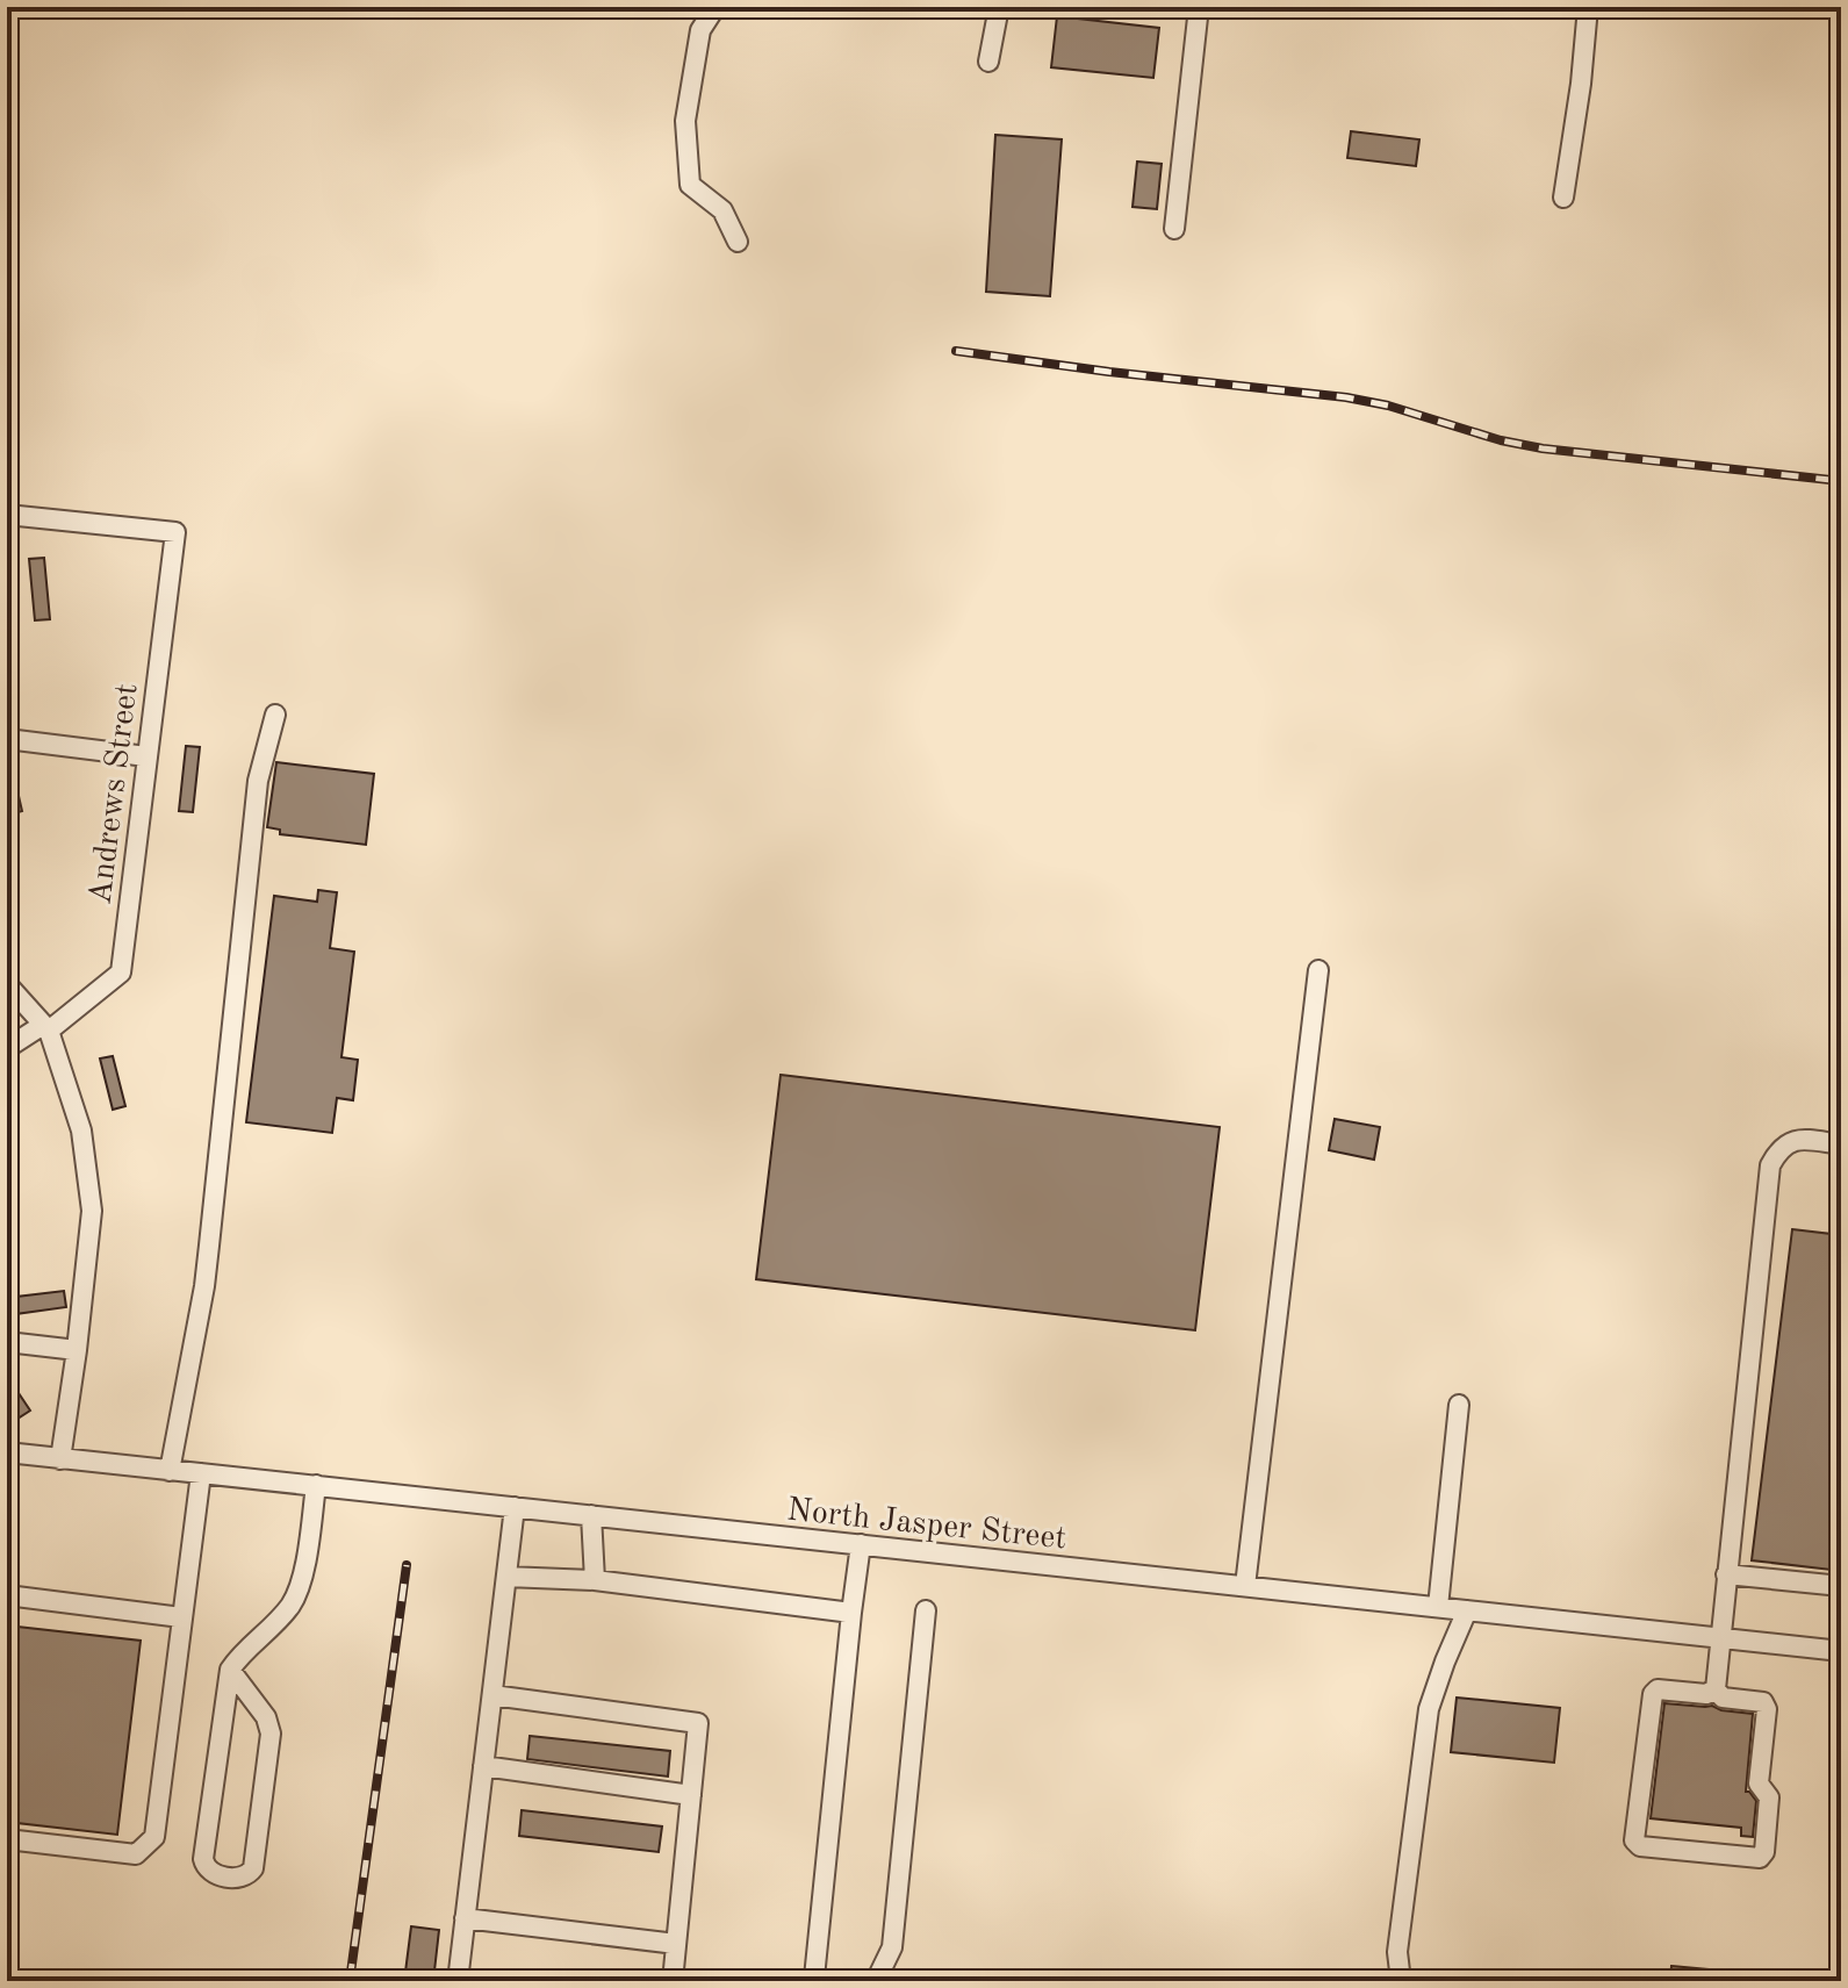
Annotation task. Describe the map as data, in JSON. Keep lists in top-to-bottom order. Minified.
{"streets":{"street":["Andrews Street","North Jasper Street"]}}
